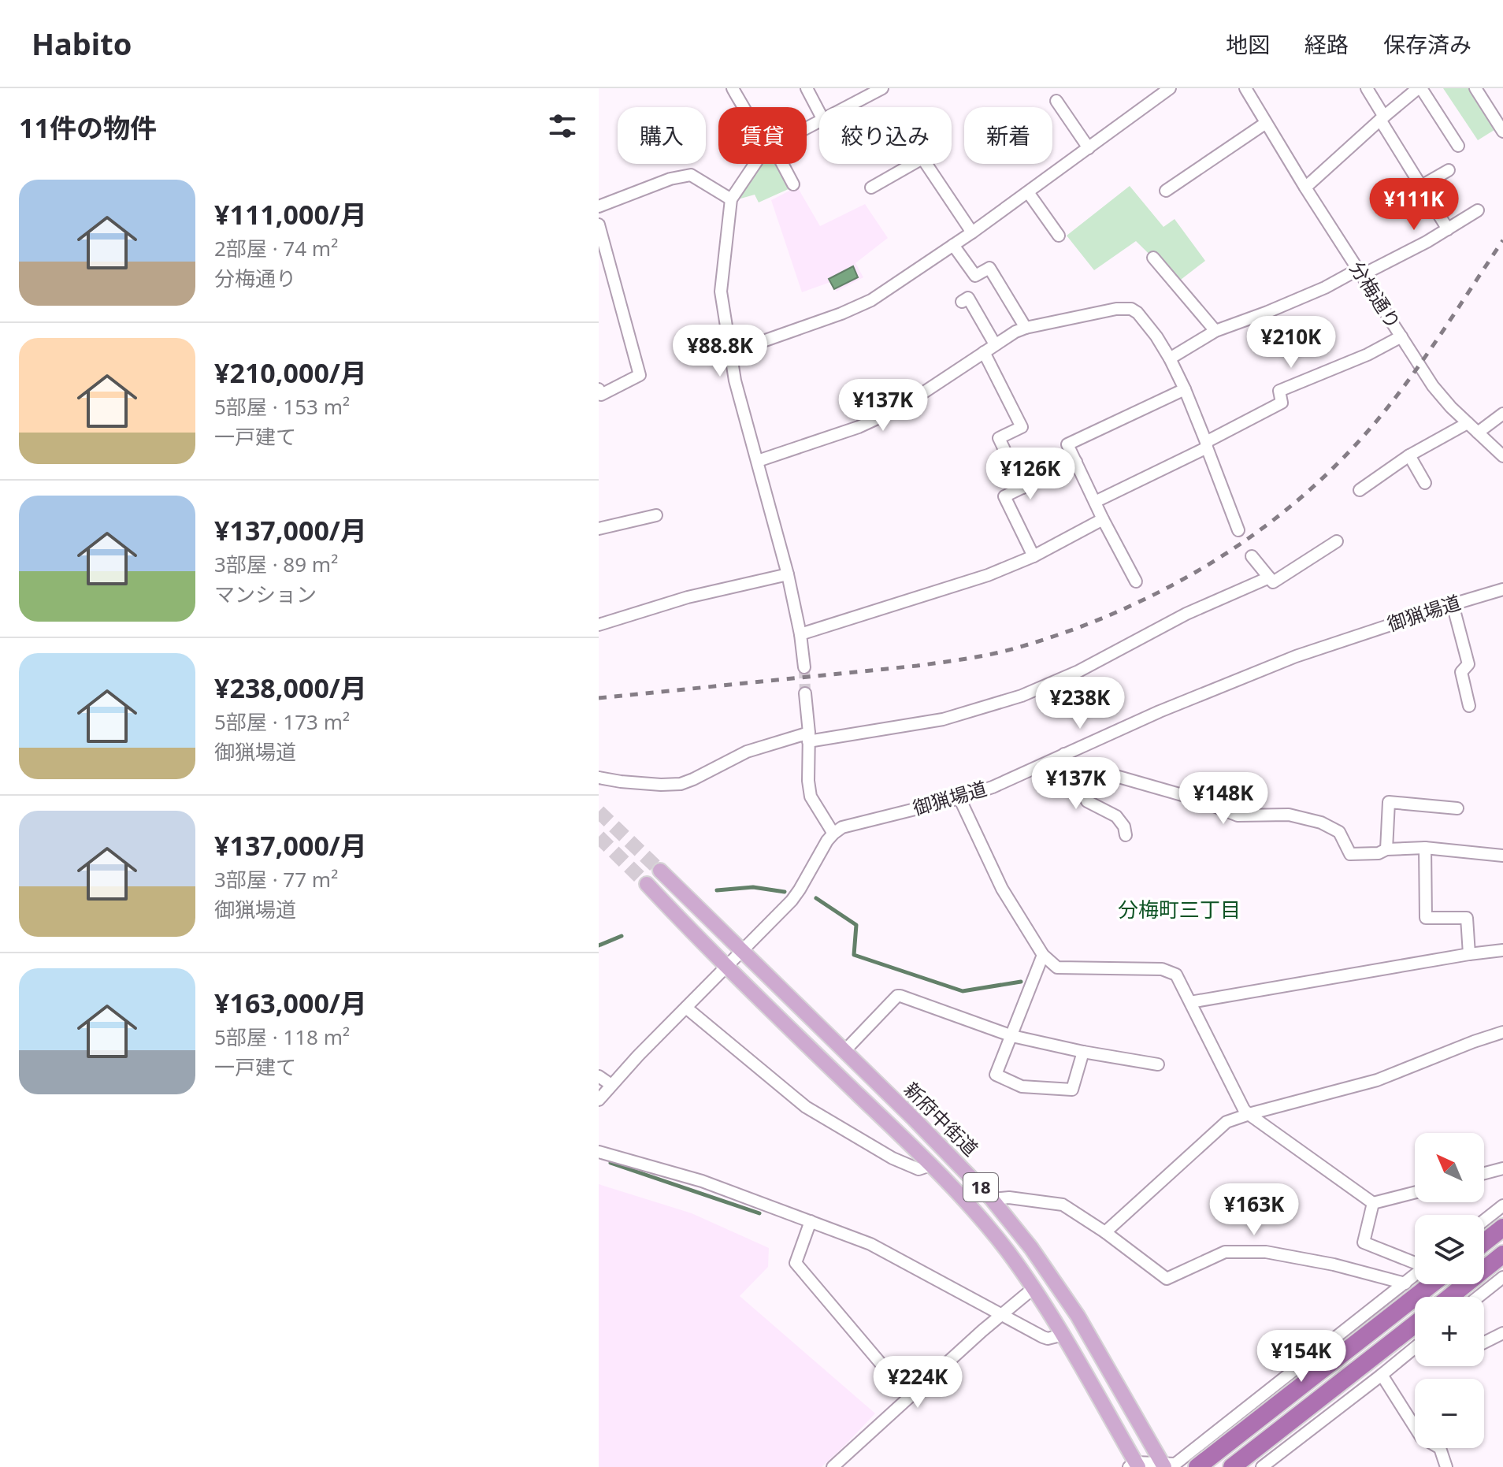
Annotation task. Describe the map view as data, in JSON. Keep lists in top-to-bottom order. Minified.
{"streets":{"main road":["新府中街道","18"],"street":["分梅通り","御猟場道"]},"districts":["分梅町三丁目"],"north":"top left","page":{"header":"Habito","nav":["地図","経路","保存済み"],"heading":"11件の物件","chip":["購入","賃貸","絞り込み","新着"],"list":[{"name":"¥111,000/月","note":"2部屋 · 74 m² · 分梅通り"},{"name":"¥210,000/月","note":"5部屋 · 153 m² · 一戸建て"},{"name":"¥137,000/月","note":"3部屋 · 89 m² · マンション"},{"name":"¥238,000/月","note":"5部屋 · 173 m² · 御猟場道"},{"name":"¥137,000/月","note":"3部屋 · 77 m² · 御猟場道"},{"name":"¥163,000/月","note":"5部屋 · 118 m² · 一戸建て"}],"price":["¥111K","¥210K","¥88.8K","¥137K","¥126K","¥238K","¥137K","¥148K","¥163K","¥154K","¥224K"],"map_buttons":["+","−"]}}
